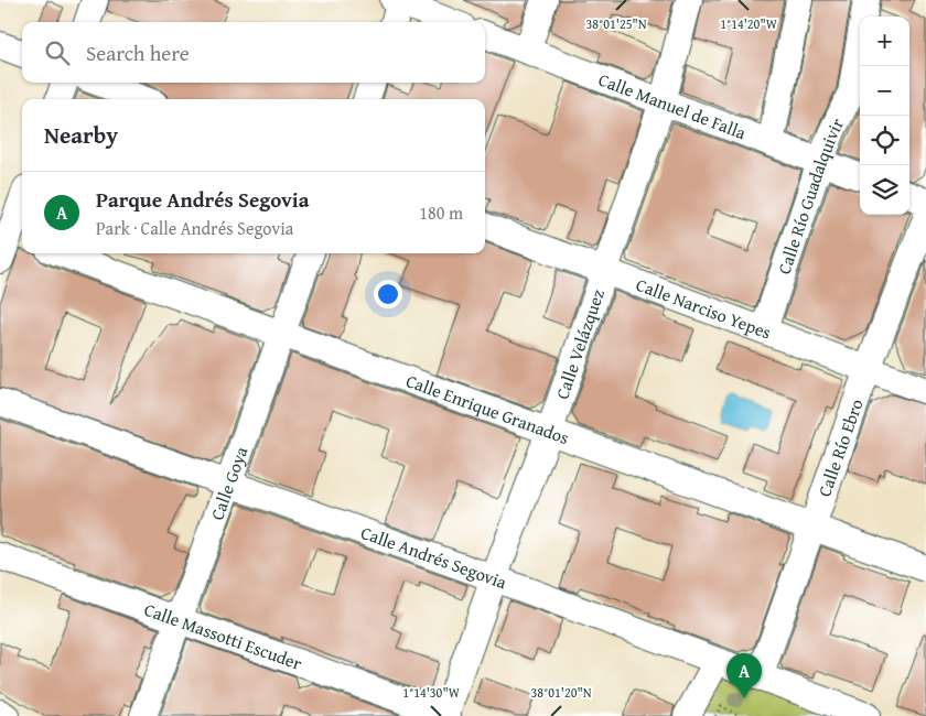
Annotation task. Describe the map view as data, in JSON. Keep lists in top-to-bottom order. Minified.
{"streets":{"street":["Calle Manuel de Falla","Calle Río Guadalquivir","Calle Narciso Yepes","Calle Velázquez","Calle Enrique Granados","Calle Río Ebro","Calle Goya","Calle Andrés Segovia","Calle Massotti Escuder"]},"crossings":[["Calle Manuel de Falla","Calle Río Guadalquivir"],["Calle Manuel de Falla","Calle Velázquez"],["Calle Río Guadalquivir","Calle Narciso Yepes"],["Calle Narciso Yepes","Calle Velázquez"],["Calle Narciso Yepes","Calle Río Ebro"],["Calle Velázquez","Calle Enrique Granados"],["Calle Velázquez","Calle Andrés Segovia"],["Calle Velázquez","Calle Massotti Escuder"],["Calle Enrique Granados","Calle Río Ebro"],["Calle Enrique Granados","Calle Goya"],["Calle Río Ebro","Calle Andrés Segovia"],["Calle Goya","Calle Andrés Segovia"],["Calle Goya","Calle Massotti Escuder"]],"page":{"map_buttons":["+","−"],"search":"Search here","heading":"Nearby","list":[{"mark":"A","name":"Parque Andrés Segovia","note":"Park · Calle Andrés Segovia","value":"180 m"}],"pins":"A"},"coordinates":["1°14'20\"W","38°01'25\"N","38°01'20\"N","1°14'30\"W"]}
